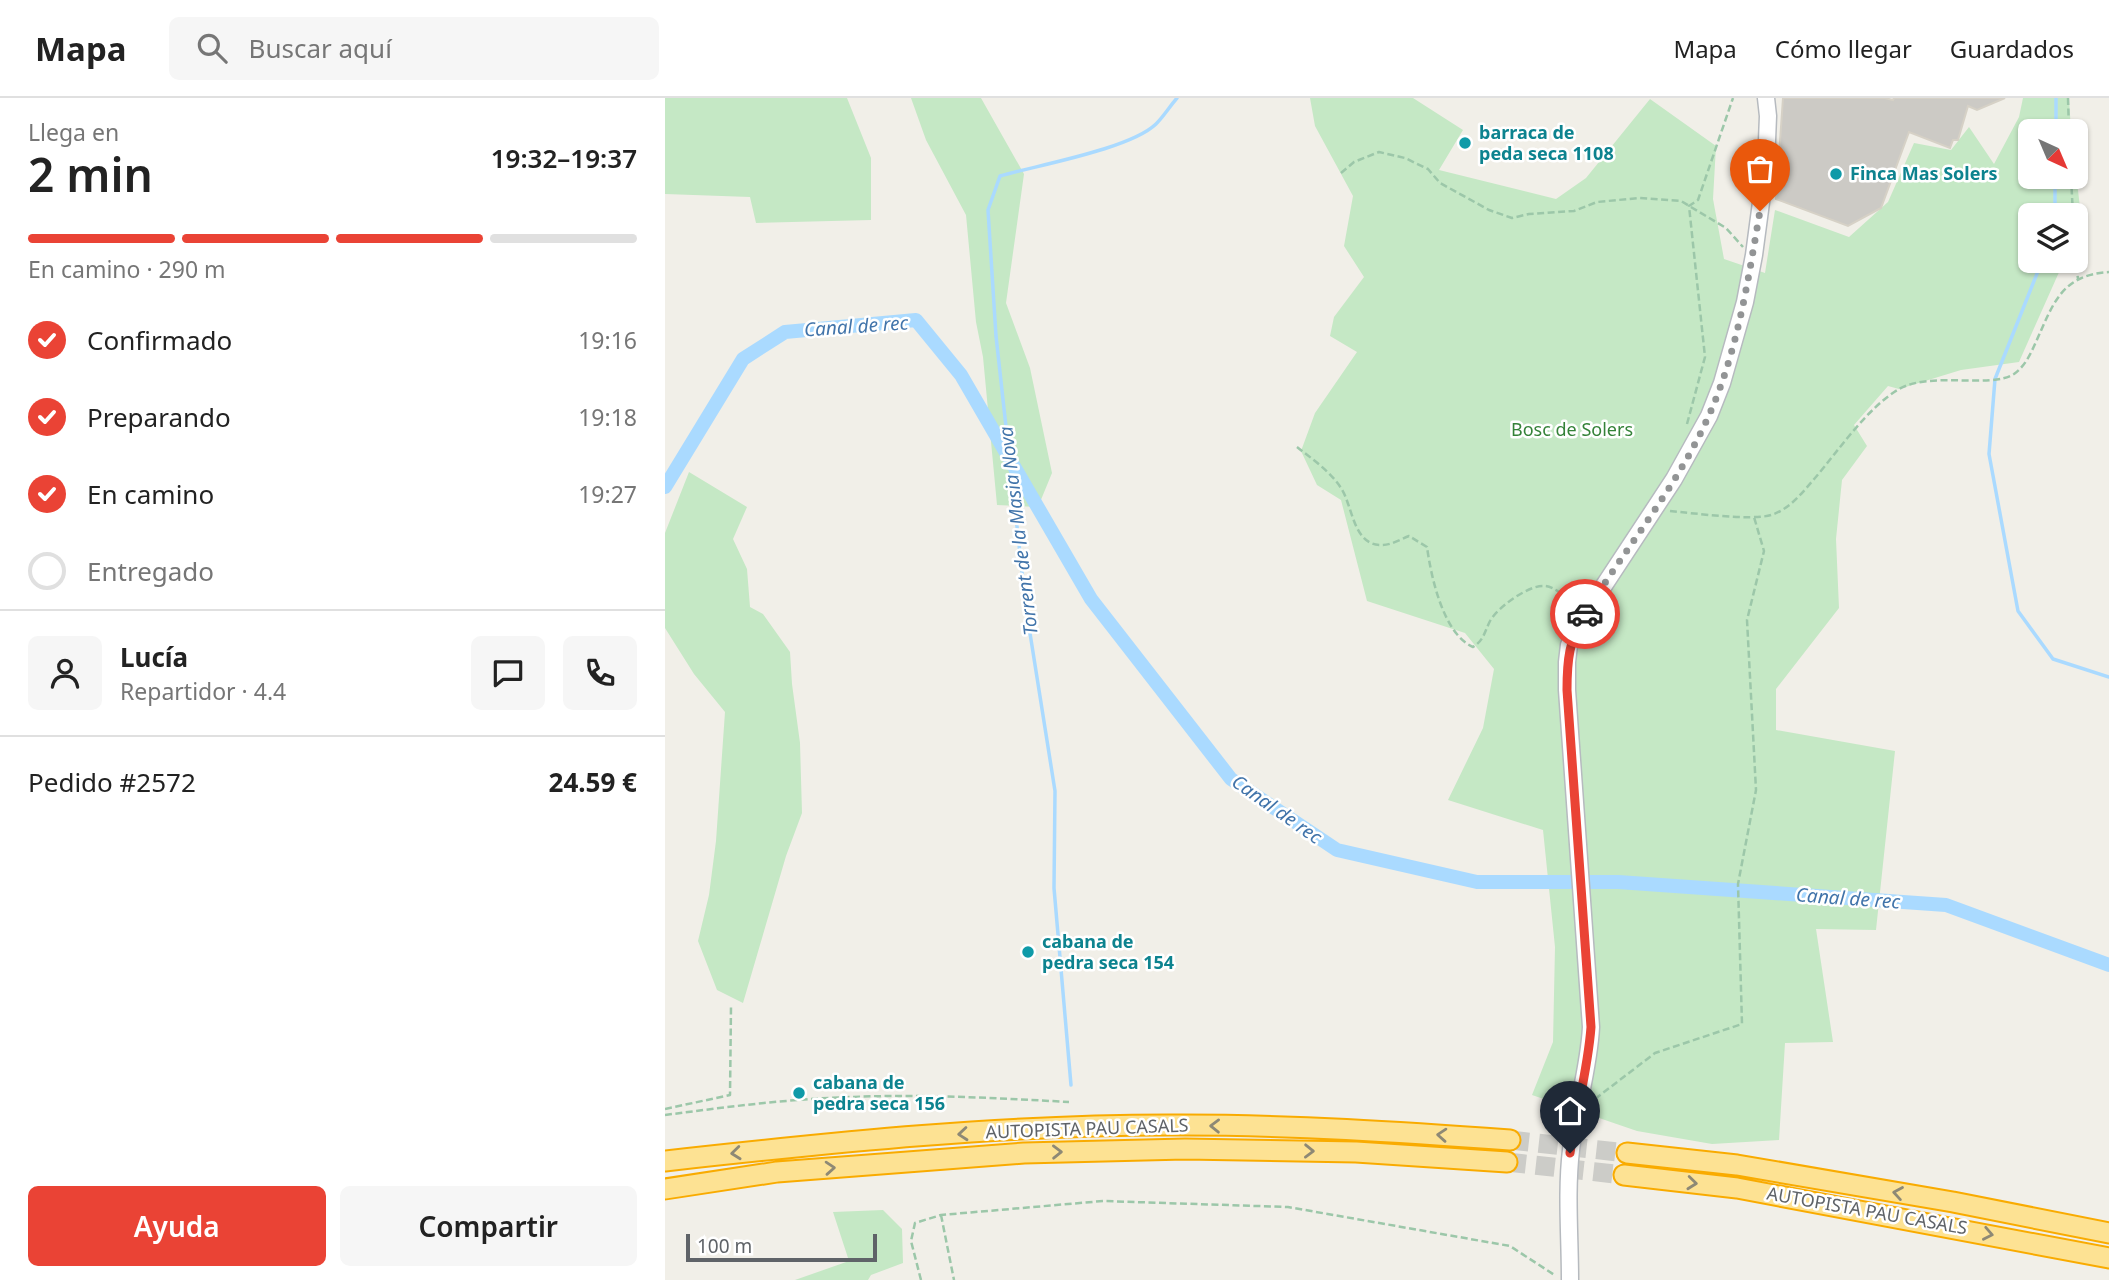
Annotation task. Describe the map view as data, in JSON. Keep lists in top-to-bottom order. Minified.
{"streets":{"highway":["AUTOPISTA PAU CASALS"]},"water":["Canal de rec","Torrent de la Masia Nova"],"parks":["Bosc de Solers"],"places":["barraca de peda seca 1108","Finca Mas Solers","cabana de pedra seca 154","cabana de pedra seca 156"],"scale_bar":"100 m","north":"bottom right","page":{"header":"Mapa","search":"Buscar aquí","nav":["Mapa","Cómo llegar","Guardados"],"heading":["2 min","Llega en","19:32–19:37"],"panel":["Lucía","Repartidor · 4.4","Pedido #2572","24.59 €"],"bar":"En camino · 290 m","list":[["Confirmado","19:16"],["Preparando","19:18"],["En camino","19:27"],"Entregado"],"buttons":["Ayuda","Compartir"],"scale":"100 m"}}
